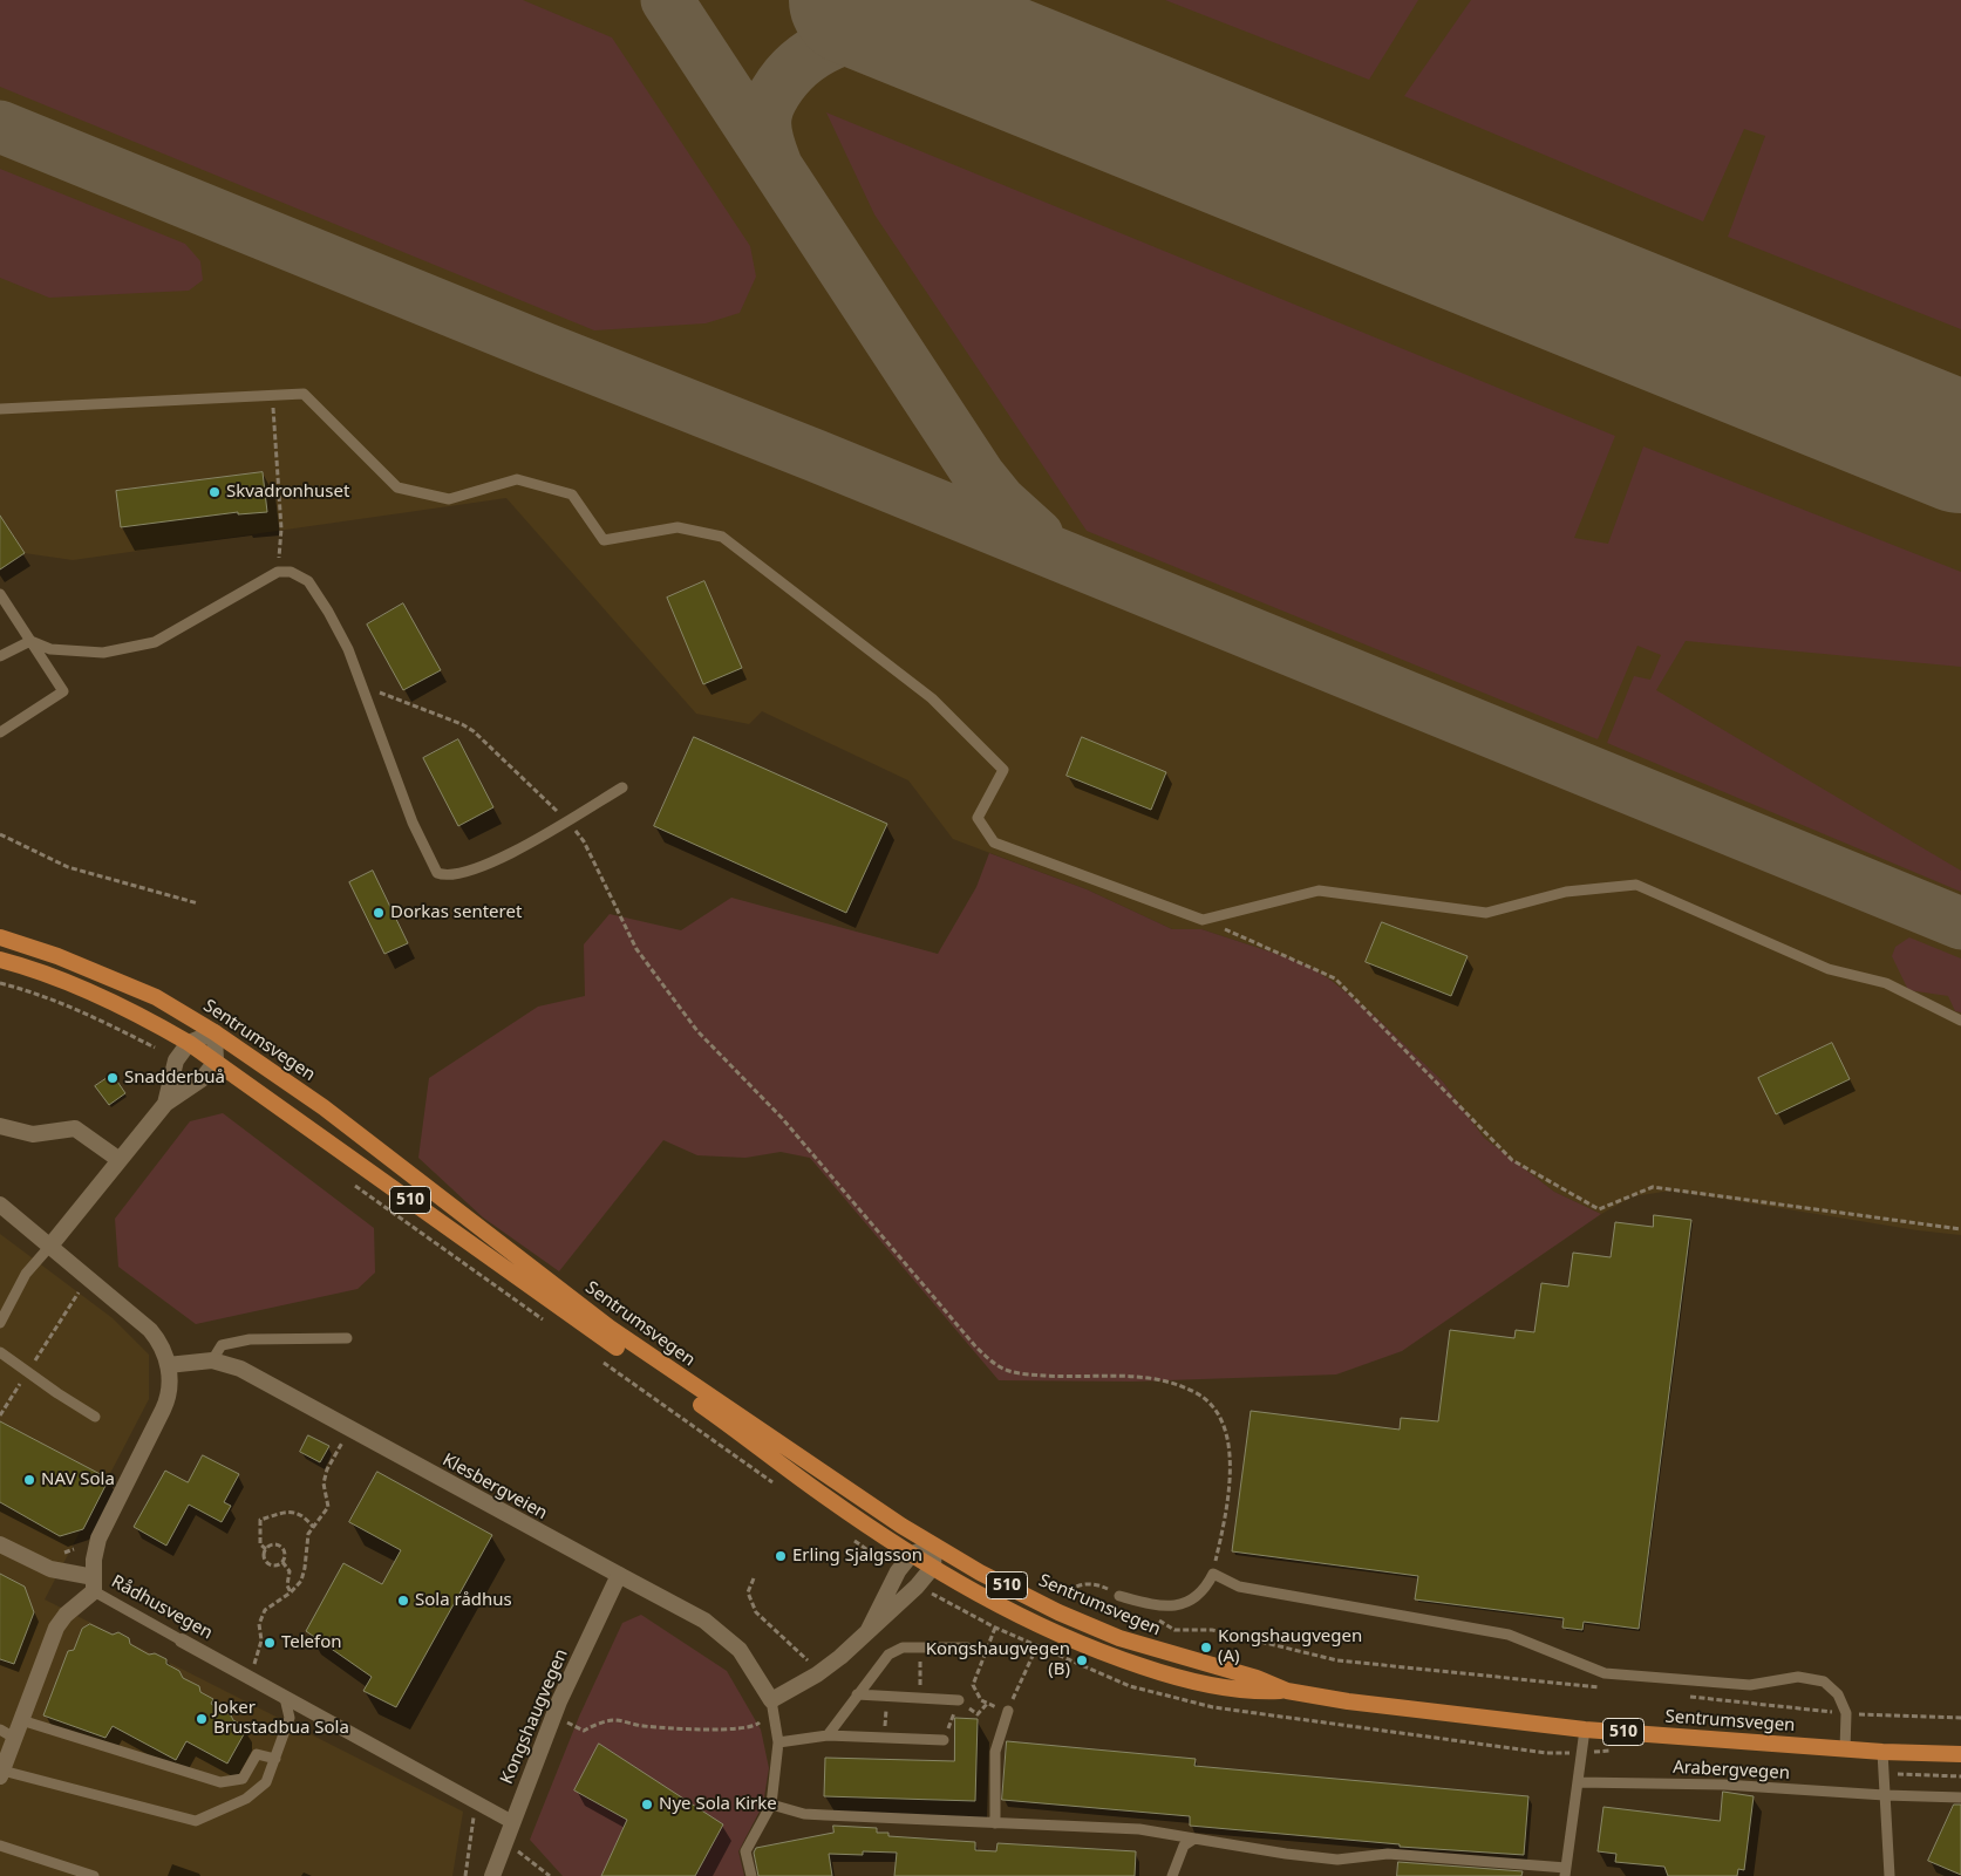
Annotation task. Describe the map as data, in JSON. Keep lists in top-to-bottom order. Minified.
{"streets":{"main road":["Sentrumsvegen","510"],"street":["Klesbergveien","Rådhusvegen","Kongshaugvegen"],"lane":["Arabergvegen"]},"crossings":[["Klesbergveien","Rådhusvegen"],["Klesbergveien","Kongshaugvegen"],["Rådhusvegen","Kongshaugvegen"]],"places":["Skvadronhuset","Dorkas senteret","Snadderbuå","NAV Sola","Erling Sjalgsson","Sola rådhus","Telefon","Kongshaugvegen (A)","Kongshaugvegen (B)","Joker Brustadbua Sola","Nye Sola Kirke"]}
